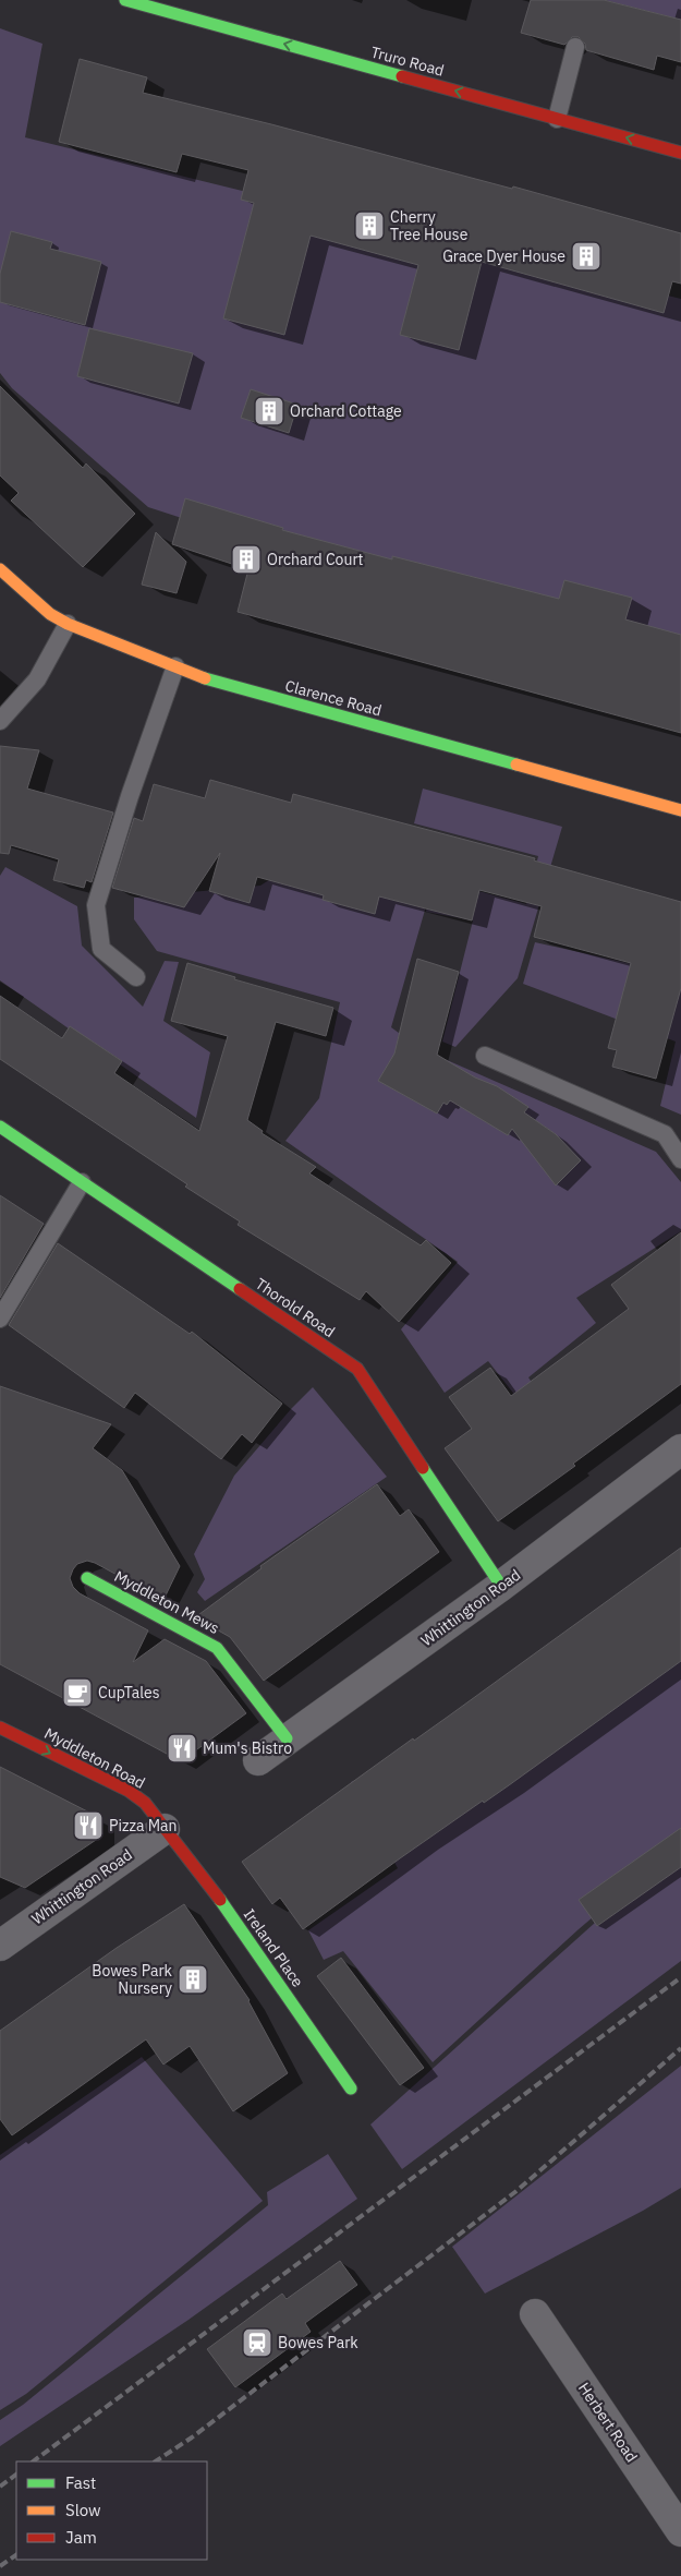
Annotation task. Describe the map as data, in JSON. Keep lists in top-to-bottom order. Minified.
{"streets":{"street":["Truro Road","Clarence Road","Thorold Road","Myddleton Mews","Whittington Road","Myddleton Road","Ireland Place","Herbert Road"]},"crossings":[["Thorold Road","Whittington Road"],["Myddleton Mews","Whittington Road"],["Whittington Road","Myddleton Road"],["Whittington Road","Ireland Place"],["Myddleton Road","Ireland Place"]],"one_way":["Truro Road","Myddleton Road"],"places":{"building":["Cherry Tree House","Grace Dyer House","Orchard Cottage","Orchard Court","Bowes Park Nursery"],"cafe":["CupTales"],"restaurant":["Mum's Bistro","Pizza Man"],"station":["Bowes Park"]},"legend":["Fast","Slow","Jam"]}
